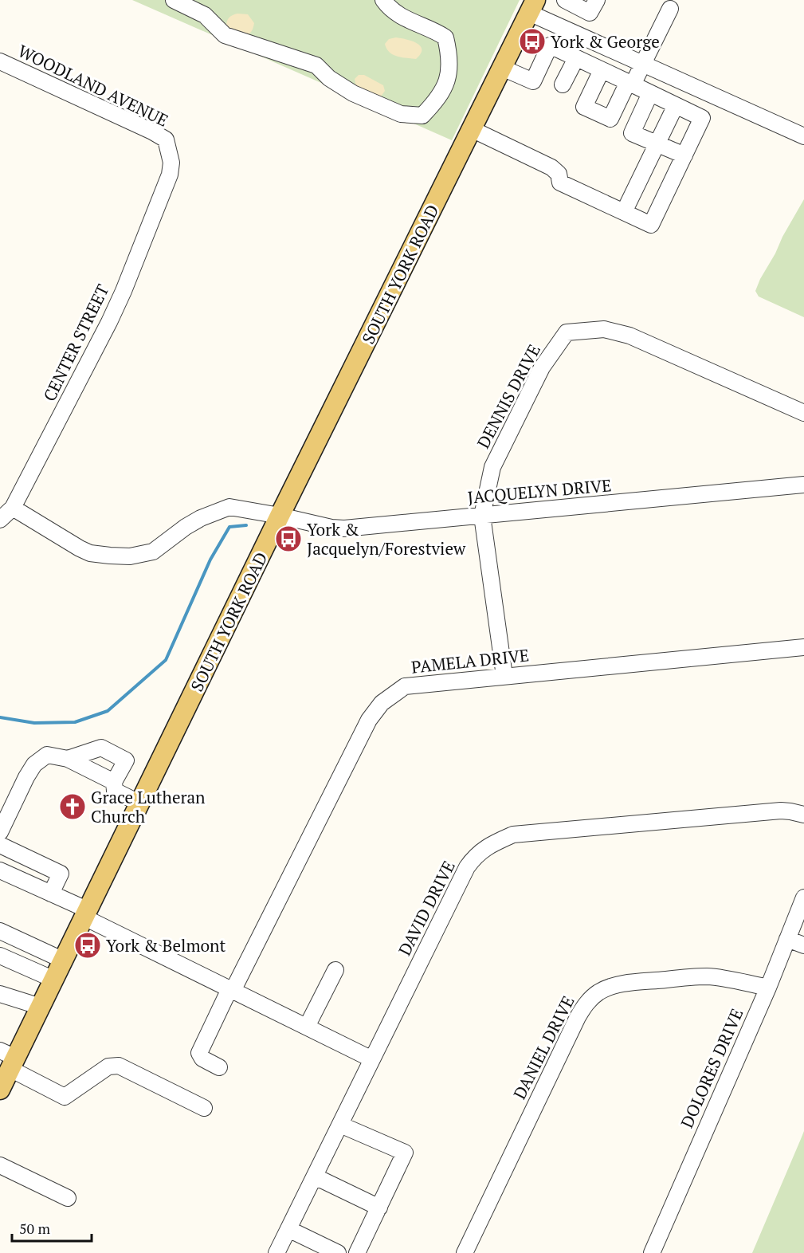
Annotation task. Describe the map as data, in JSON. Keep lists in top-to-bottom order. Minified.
{"streets":{"main road":["SOUTH YORK ROAD"],"street":["WOODLAND AVENUE","CENTER STREET","DENNIS DRIVE","JACQUELYN DRIVE","PAMELA DRIVE","DAVID DRIVE","DANIEL DRIVE","DOLORES DRIVE"]},"crossings":[["WOODLAND AVENUE","CENTER STREET"],["SOUTH YORK ROAD","JACQUELYN DRIVE"],["CENTER STREET","JACQUELYN DRIVE"],["DENNIS DRIVE","JACQUELYN DRIVE"],["DENNIS DRIVE","PAMELA DRIVE"],["DANIEL DRIVE","DOLORES DRIVE"]],"places":{"bus stop":["York & George","York & Jacquelyn/Forestview","York & Belmont"],"church":["Grace Lutheran Church"]},"scale_bar":"50 m"}
